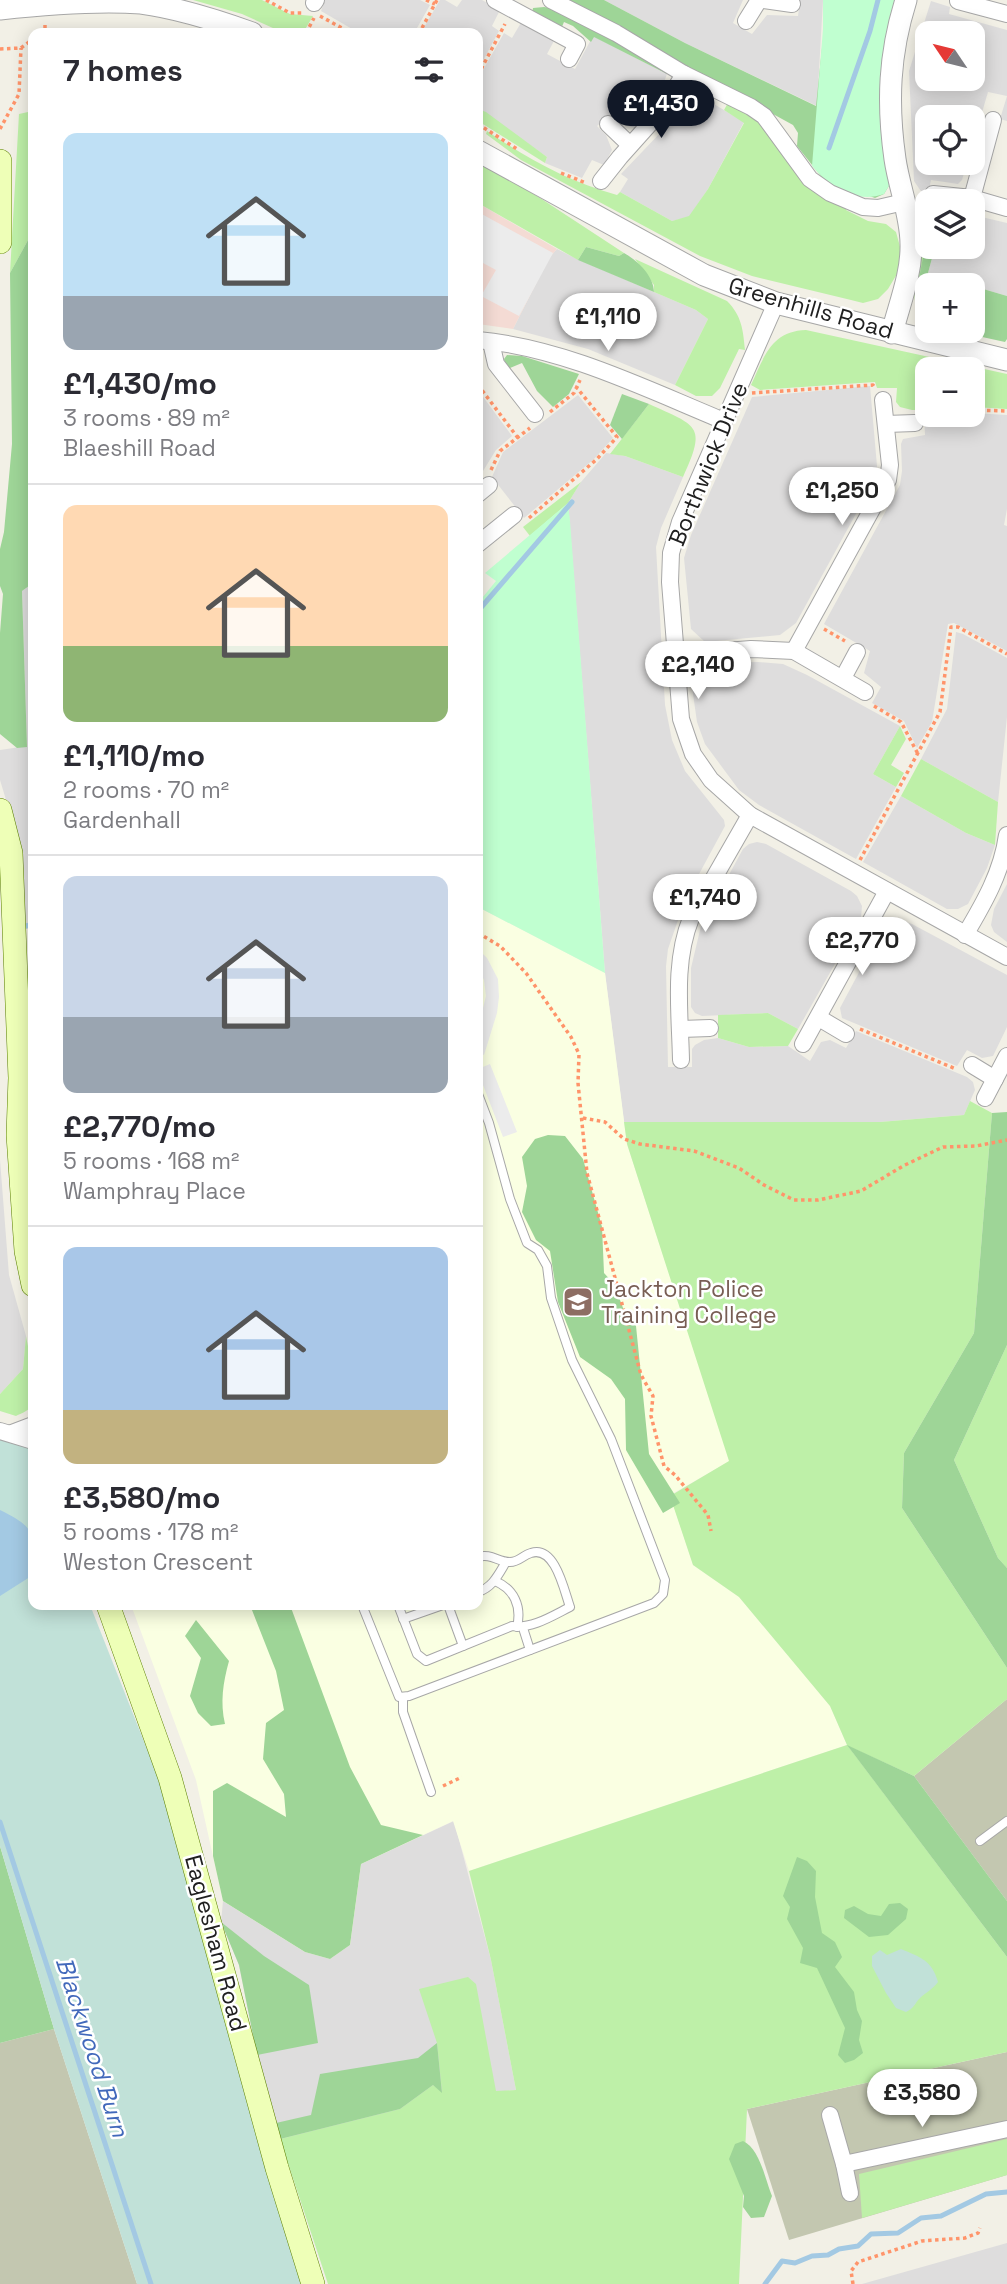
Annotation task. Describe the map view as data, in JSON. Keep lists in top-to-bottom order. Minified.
{"streets":{"main road":["Eaglesham Road"],"street":["Greenhills Road","Borthwick Drive"]},"crossings":[["Greenhills Road","Borthwick Drive"]],"water":["Blackwood Burn"],"places":{"school or university":["Jackton Police Training College"]},"north":"top left","page":{"map_buttons":["+","−"],"heading":"7 homes","price":["£1,430","£1,110","£1,250","£2,140","£1,740","£2,770","£3,580"],"list":[{"name":"£1,430/mo","note":"3 rooms · 89 m² · Blaeshill Road"},{"name":"£1,110/mo","note":"2 rooms · 70 m² · Gardenhall"},{"name":"£2,770/mo","note":"5 rooms · 168 m² · Wamphray Place"},{"name":"£3,580/mo","note":"5 rooms · 178 m² · Weston Crescent"}]}}
